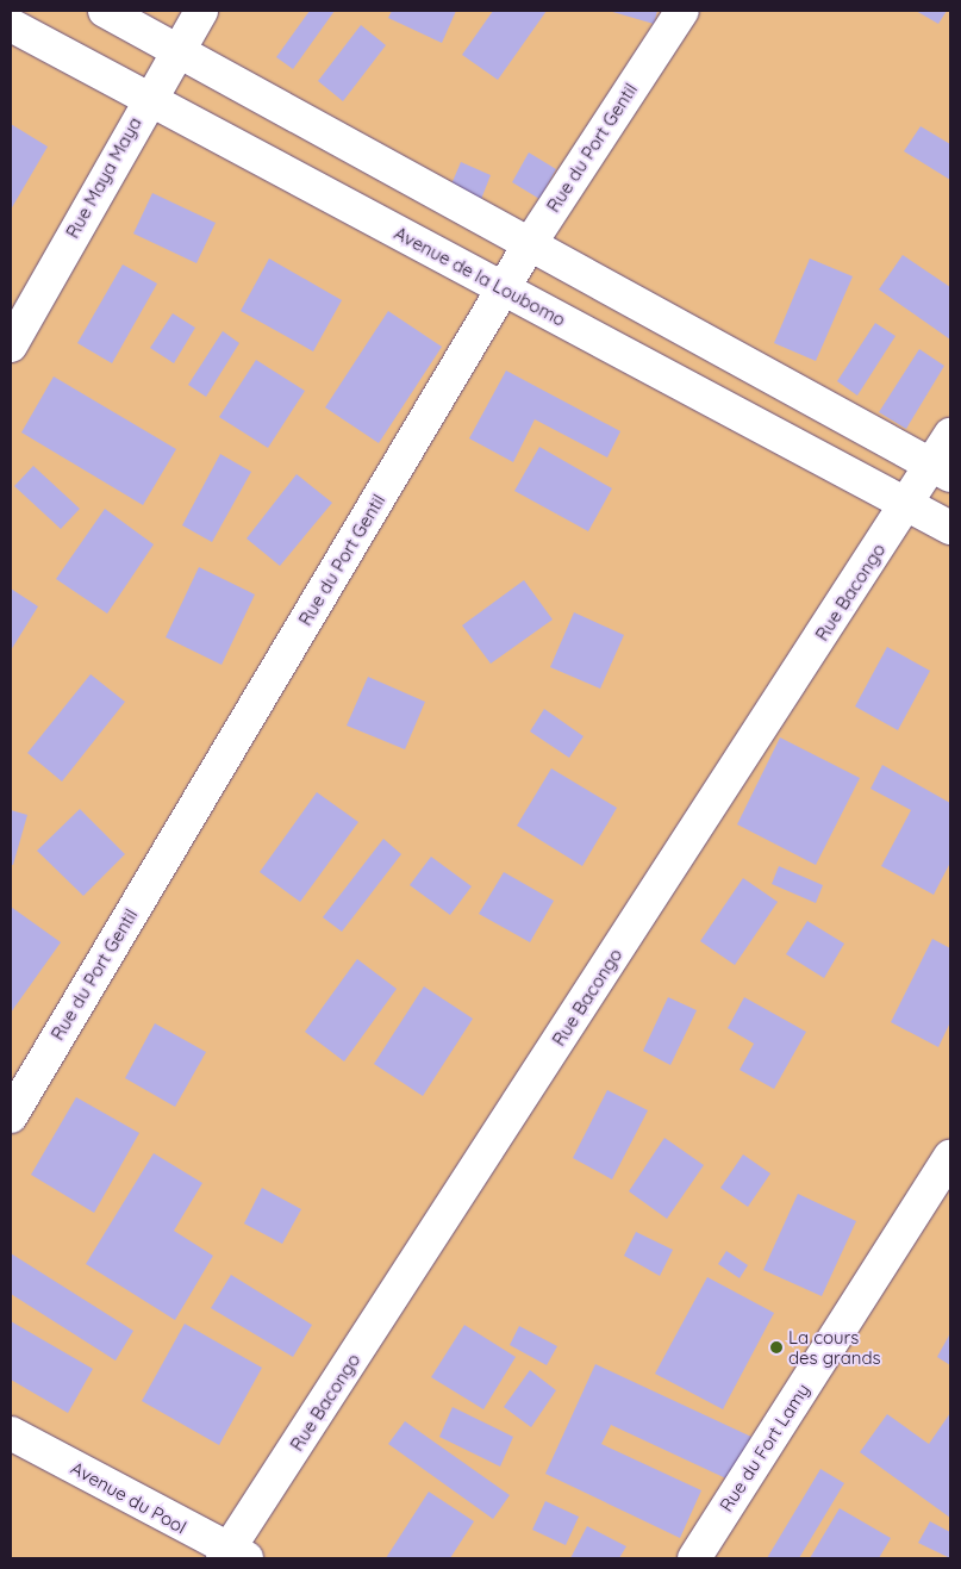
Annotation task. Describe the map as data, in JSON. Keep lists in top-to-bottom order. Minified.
{"streets":{"street":["Rue du Port Gentil","Rue Maya Maya","Avenue de la Loubomo","Rue Bacongo","Rue du Fort Lamy","Avenue du Pool"]},"crossings":[["Rue du Port Gentil","Avenue de la Loubomo"],["Rue Maya Maya","Avenue de la Loubomo"],["Avenue de la Loubomo","Rue Bacongo"],["Rue Bacongo","Avenue du Pool"]],"places":["La cours des grands"]}
